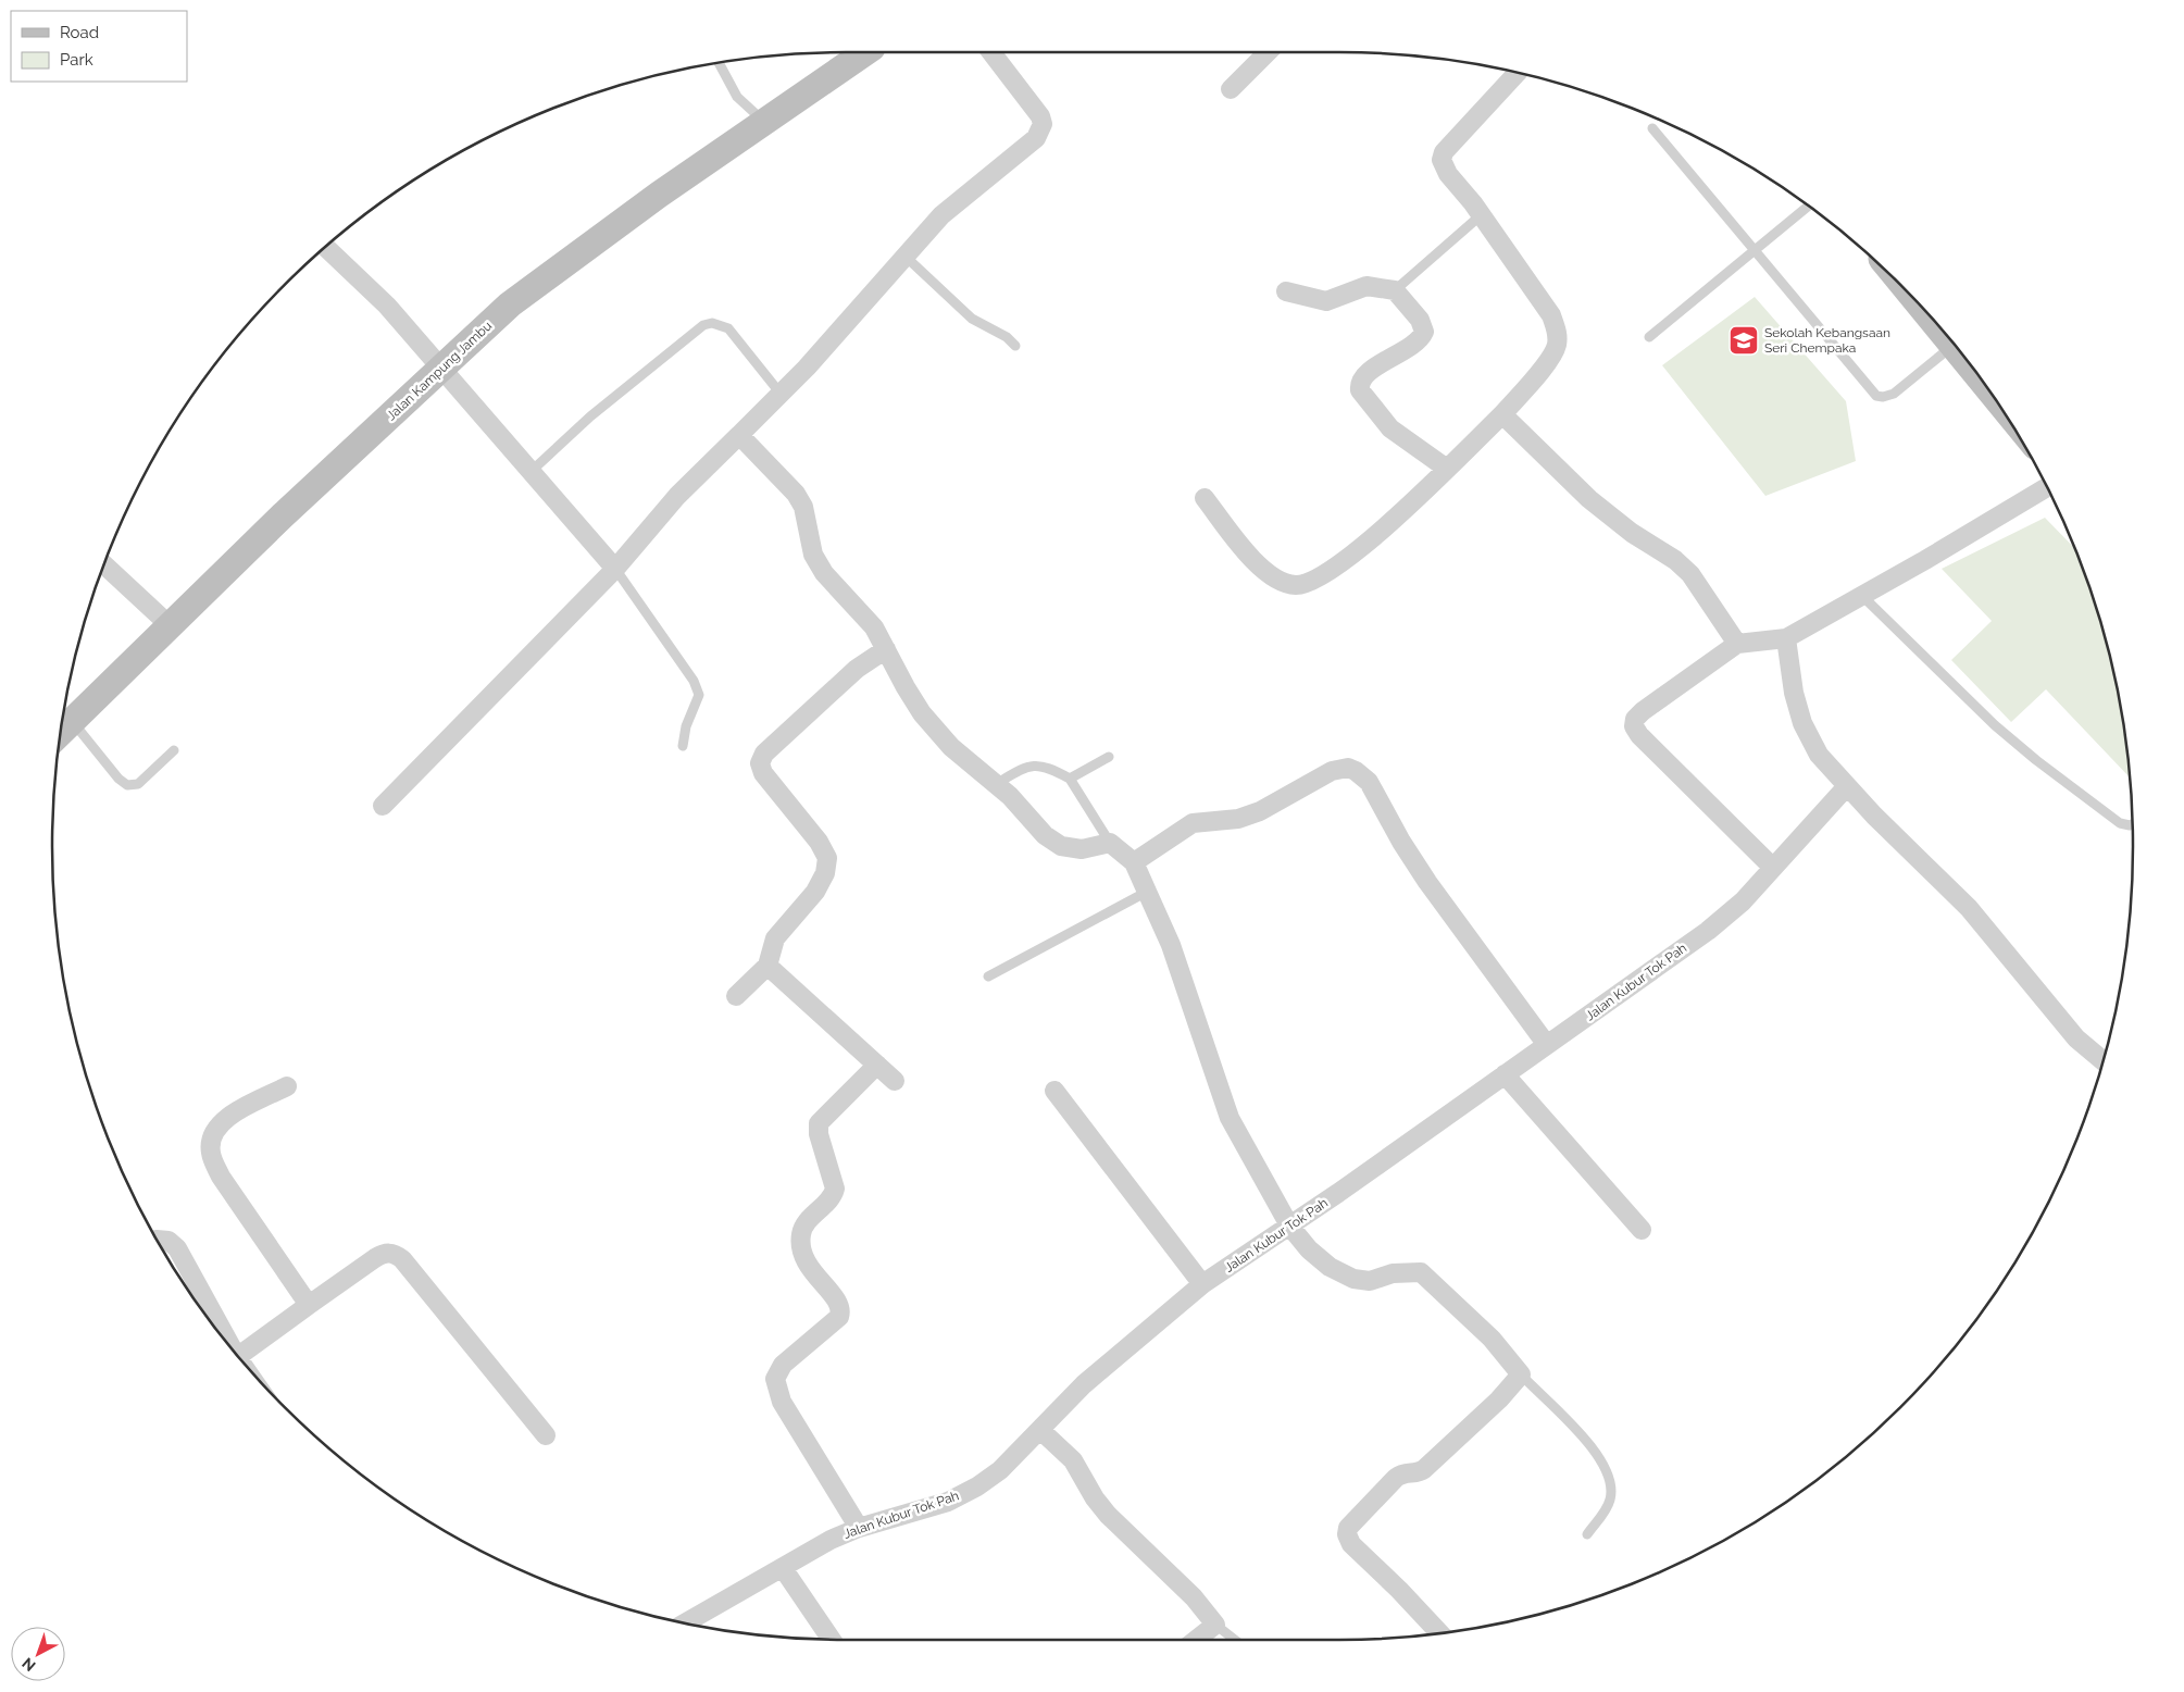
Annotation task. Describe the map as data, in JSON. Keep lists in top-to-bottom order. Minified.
{"streets":{"street":["Jalan Kampung Jambu","Jalan Kubur Tok Pah"]},"places":{"school or university":["Sekolah Kebangsaan Seri Chempaka"]},"legend":["Road","Park"],"north":"bottom left"}
